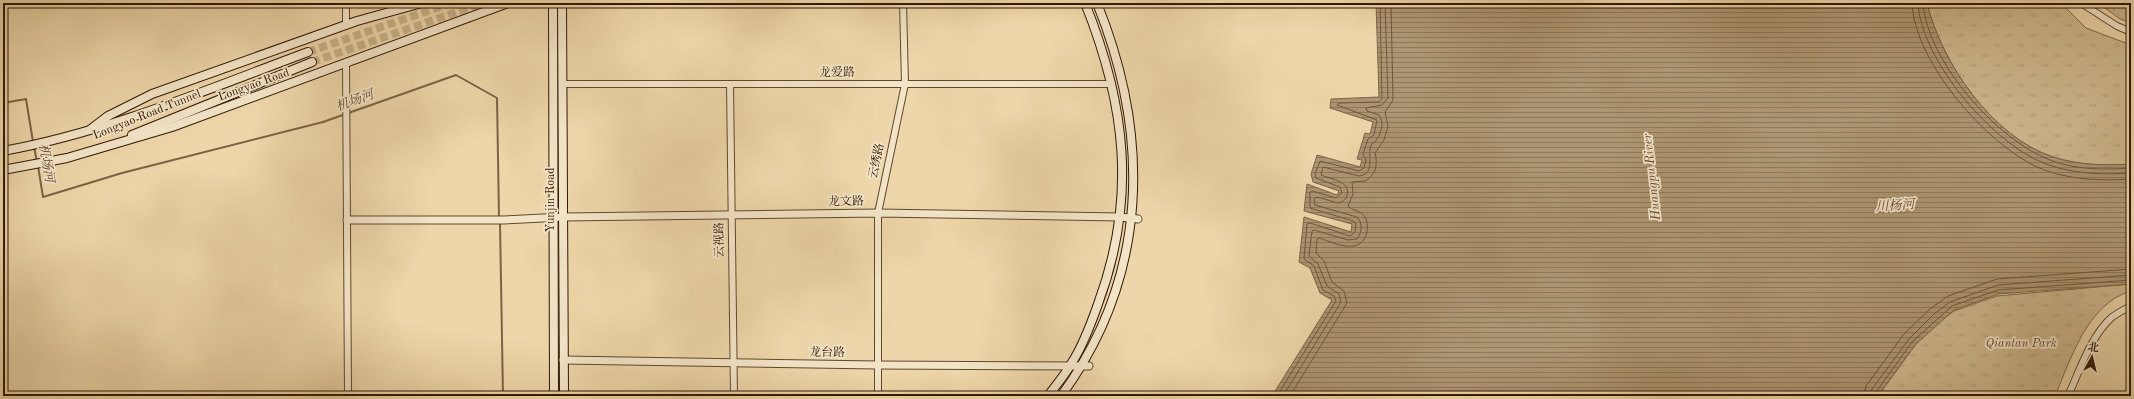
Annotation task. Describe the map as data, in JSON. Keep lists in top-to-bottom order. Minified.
{"streets":{"main road":["Longyao Road","Longyao Road Tunnel","Yunjin Road"],"street":["龙爱路","云绣路","龙文路","云视路","龙台路"]},"crossings":[["龙爱路","云绣路"],["龙爱路","Yunjin Road"],["龙爱路","云视路"],["Longyao Road","Longyao Road Tunnel"],["云绣路","龙文路"],["云绣路","龙台路"],["Yunjin Road","龙文路"],["Yunjin Road","龙台路"],["龙文路","云视路"],["云视路","龙台路"]],"water":["机场河","Huangpu River","川杨河"],"parks":["Qiantan Park"],"north":"top"}
